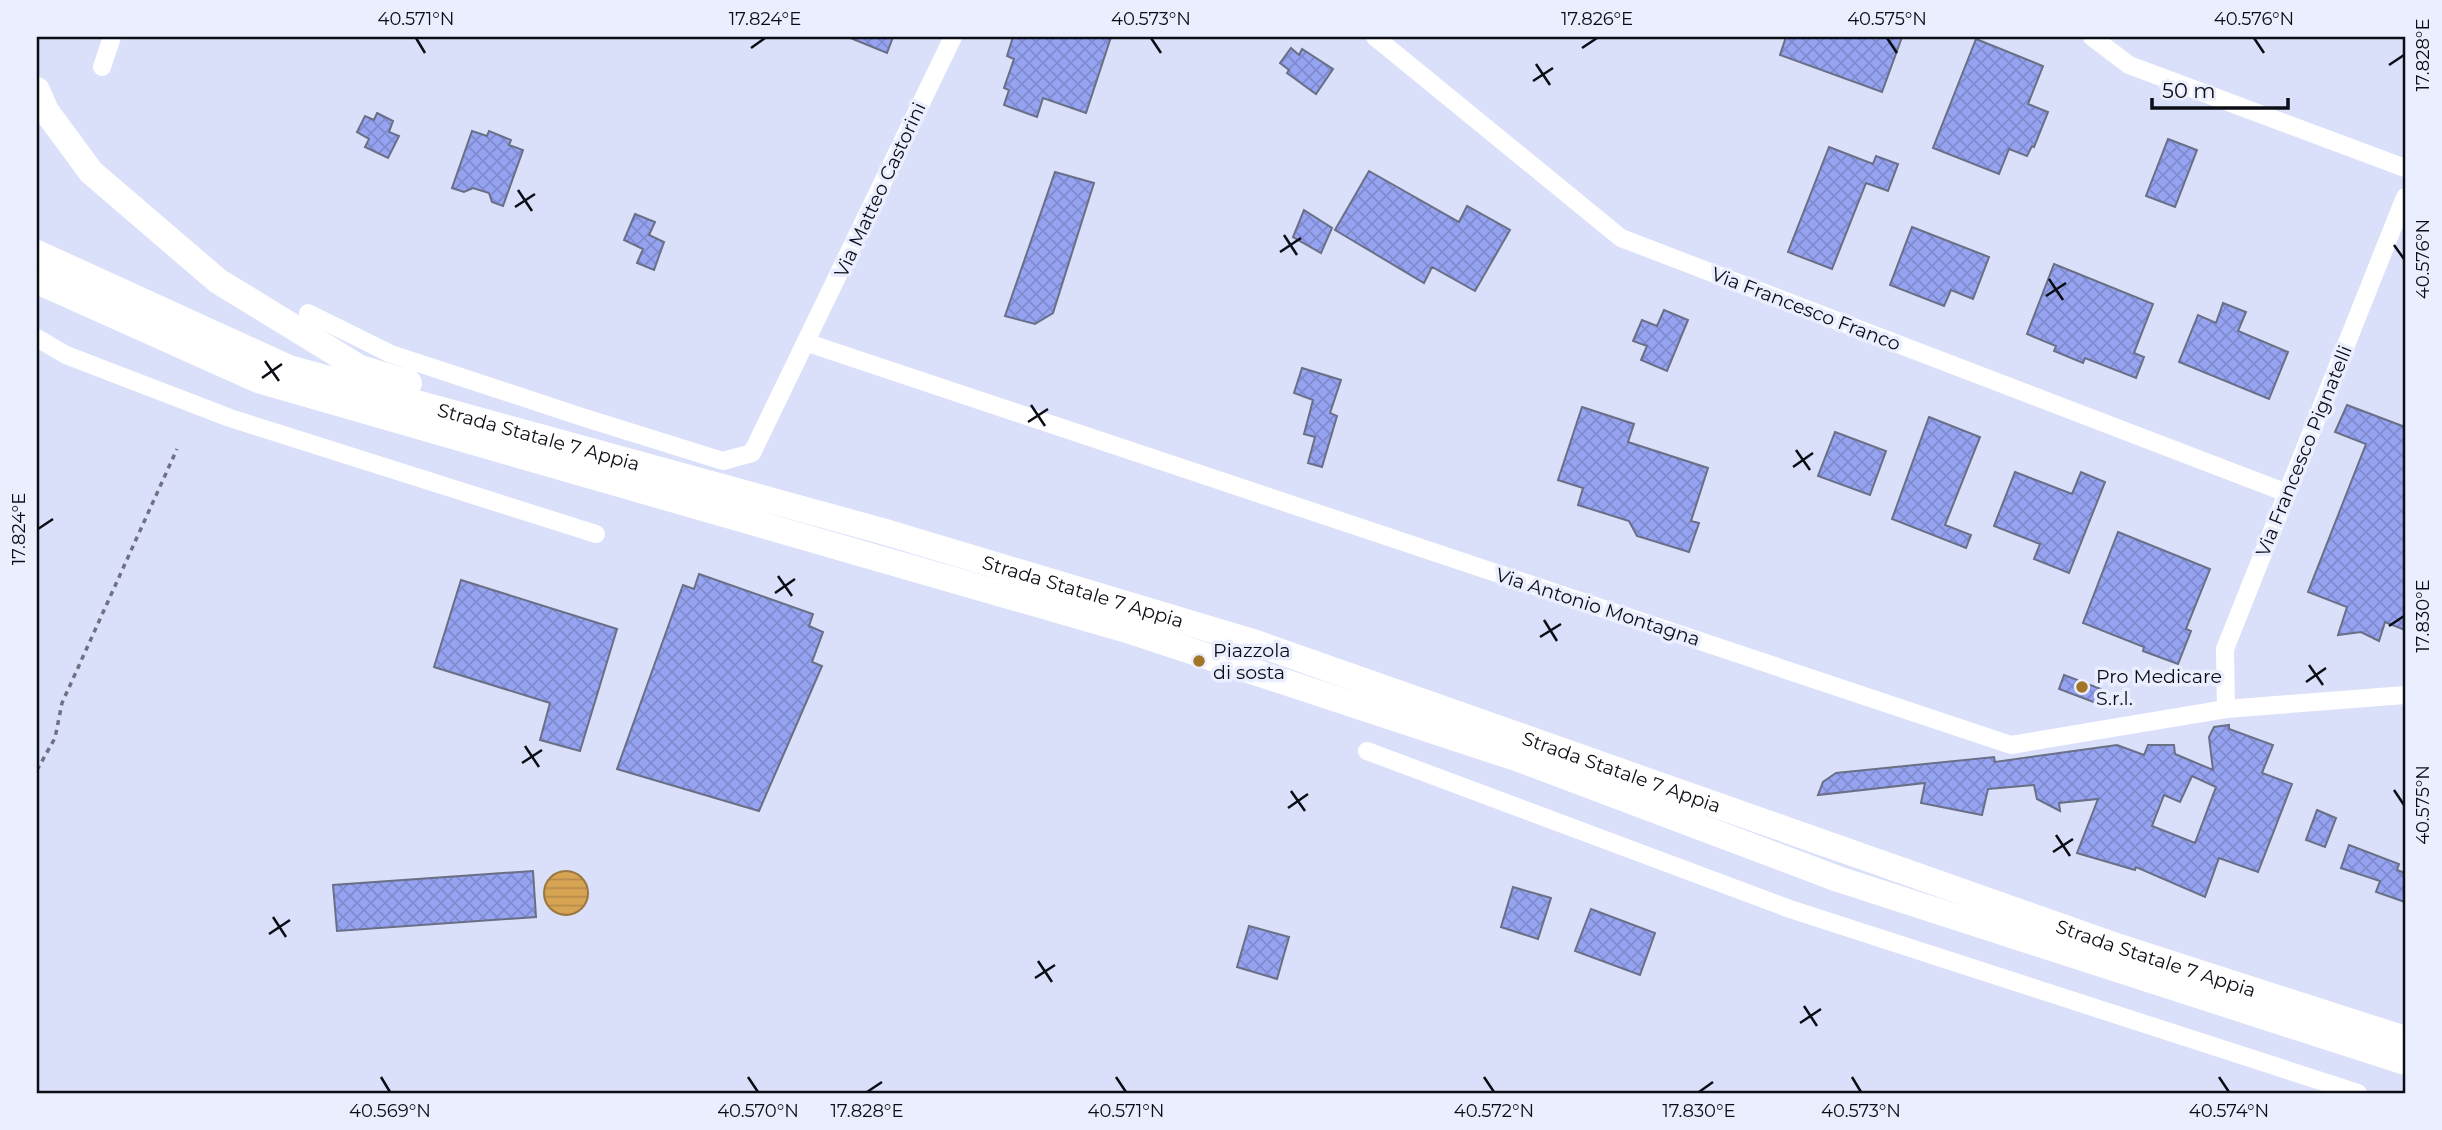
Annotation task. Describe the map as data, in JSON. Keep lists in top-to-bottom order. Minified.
{"streets":{"highway":["Strada Statale 7 Appia"],"street":["Via Matteo Castorini","Via Francesco Franco","Via Francesco Pignatelli","Via Antonio Montagna"]},"crossings":[["Via Matteo Castorini","Via Antonio Montagna"],["Via Francesco Franco","Via Francesco Pignatelli"],["Via Francesco Pignatelli","Via Antonio Montagna"]],"places":["Piazzola di sosta","Pro Medicare S.r.l."],"scale_bar":"50 m","coordinates":["40.571°N","17.824°E","40.573°N","17.826°E","40.575°N","40.576°N","17.828°E","17.830°E","40.569°N","40.570°N","40.572°N","40.574°N"]}
